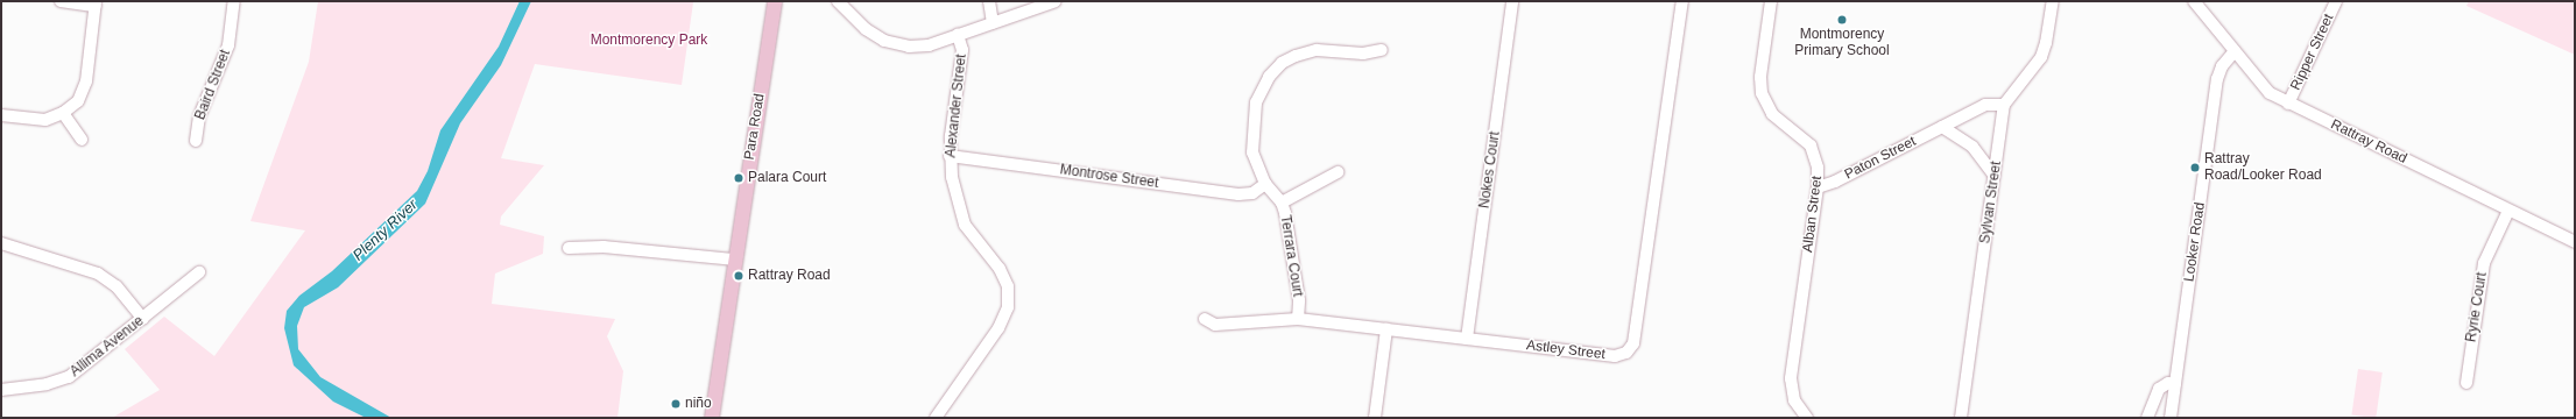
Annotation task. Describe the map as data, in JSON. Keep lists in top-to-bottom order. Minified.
{"streets":{"main road":["Para Road"],"street":["Ripper Street","Baird Street","Alexander Street","Rattray Road","Paton Street","Nokes Court","Montrose Street","Sylvan Street","Alban Street","Looker Road","Terrara Court","Ryrie Court","Allima Avenue","Astley Street"]},"crossings":[["Ripper Street","Rattray Road"],["Alexander Street","Montrose Street"],["Rattray Road","Looker Road"],["Rattray Road","Ryrie Court"],["Paton Street","Sylvan Street"],["Paton Street","Alban Street"],["Nokes Court","Astley Street"],["Montrose Street","Terrara Court"],["Terrara Court","Astley Street"]],"water":["Plenty River"],"parks":["Montmorency Park"],"places":["Montmorency Primary School","Rattray Road/Looker Road","Palara Court","Rattray Road","niño"]}
